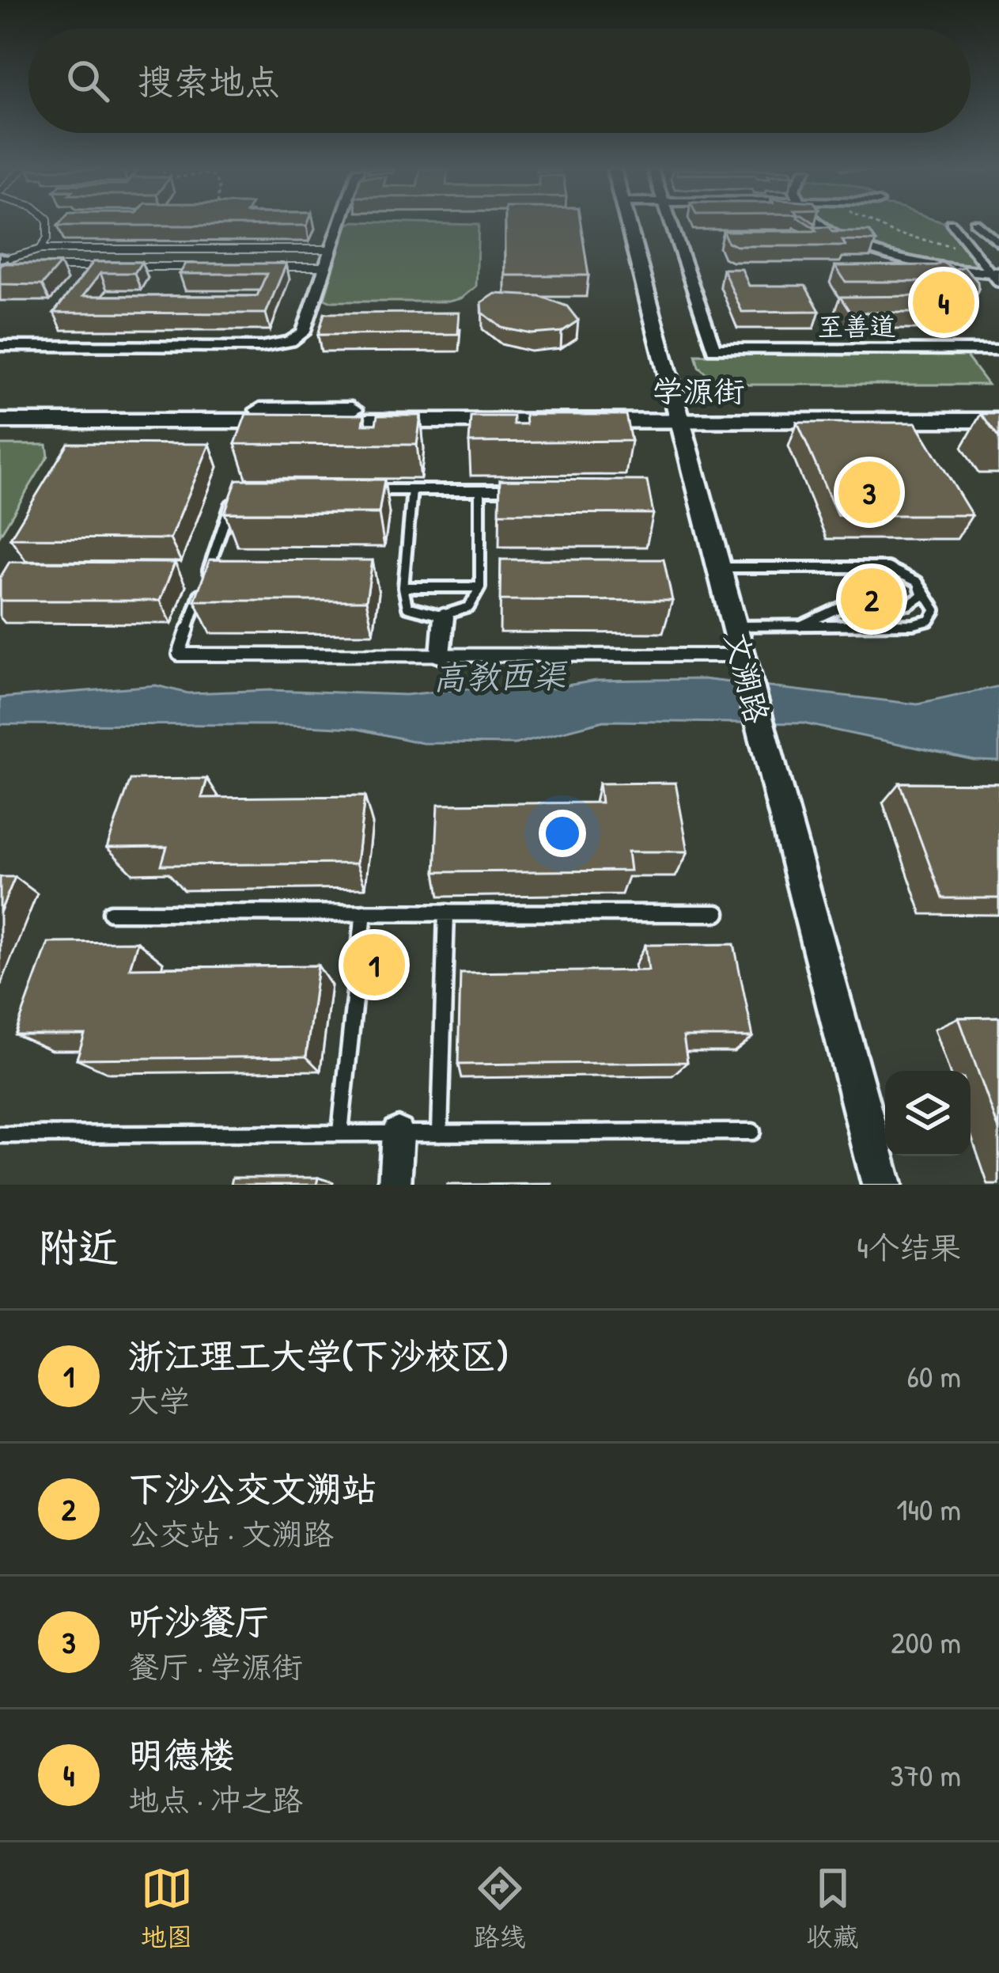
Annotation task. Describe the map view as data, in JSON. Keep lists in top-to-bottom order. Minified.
{"streets":{"main road":["学源街"],"street":["至善道","文溯路"]},"crossings":[["学源街","文溯路"]],"water":["高教西渠"],"page":{"search":"搜索地点","pins":["4","3","2","1"],"heading":["附近","4个结果"],"list":[{"mark":"1","name":"浙江理工大学(下沙校区)","note":"大学","value":"60 m"},{"mark":"2","name":"下沙公交文溯站","note":"公交站 · 文溯路","value":"140 m"},{"mark":"3","name":"听沙餐厅","note":"餐厅 · 学源街","value":"200 m"},{"mark":"4","name":"明德楼","note":"地点 · 冲之路","value":"370 m"}],"nav":["地图","路线","收藏"]}}
